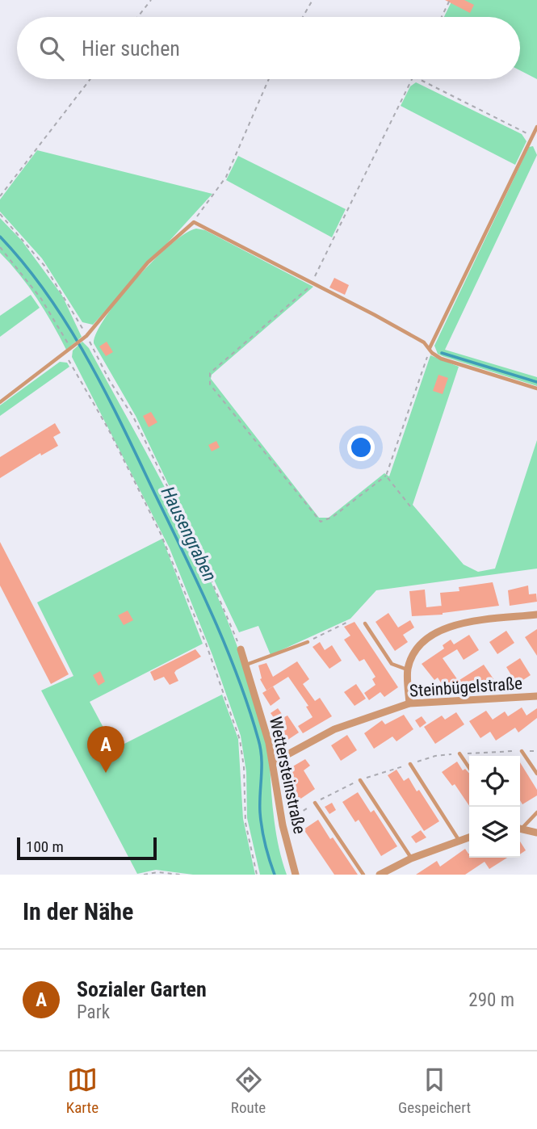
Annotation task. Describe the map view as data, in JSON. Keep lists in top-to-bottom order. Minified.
{"streets":{"street":["Steinbügelstraße","Wettersteinstraße"]},"crossings":[["Steinbügelstraße","Wettersteinstraße"]],"water":["Hausengraben"],"scale_bar":"100 m","page":{"search":"Hier suchen","pins":"A","scale":"100 m","heading":"In der Nähe","list":[{"mark":"A","name":"Sozialer Garten","note":"Park","value":"290 m"}],"nav":["Karte","Route","Gespeichert"]}}
